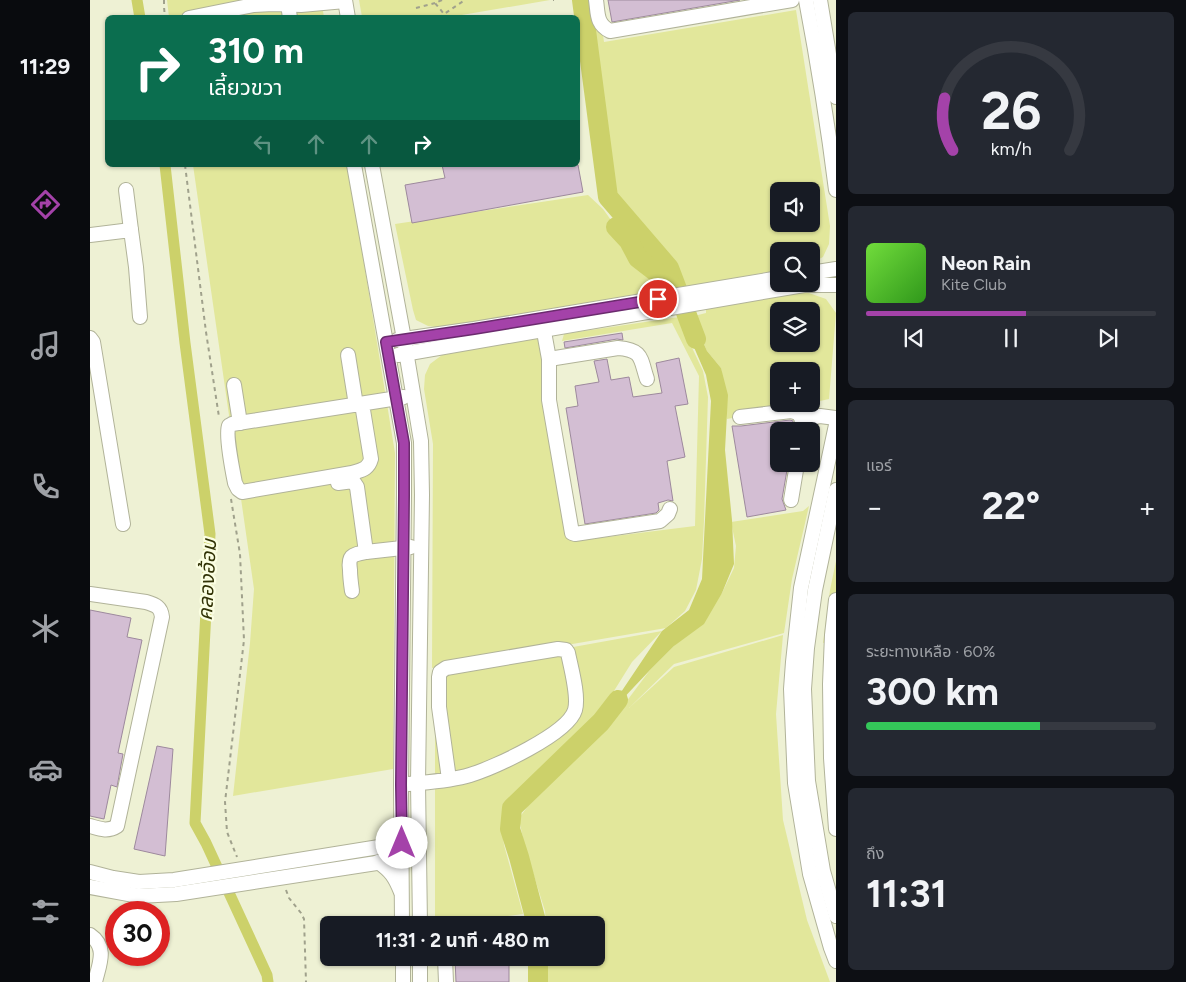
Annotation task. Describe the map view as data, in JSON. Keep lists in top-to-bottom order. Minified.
{"water":["คลองอ้อม"],"page":{"tabs":"11:29","turn":["310 m","เลี้ยวขวา"],"map_buttons":["+","−"],"song":["Neon Rain","Kite Club"],"tile":["แอร์",["ระยะทางเหลือ · 60%","300 km"],["ถึง","11:31"]],"heat":["−","22°","+"],"limit":"30","trip":"11:31 · 2 นาที · 480 m","gauge":["26","km/h"]}}
